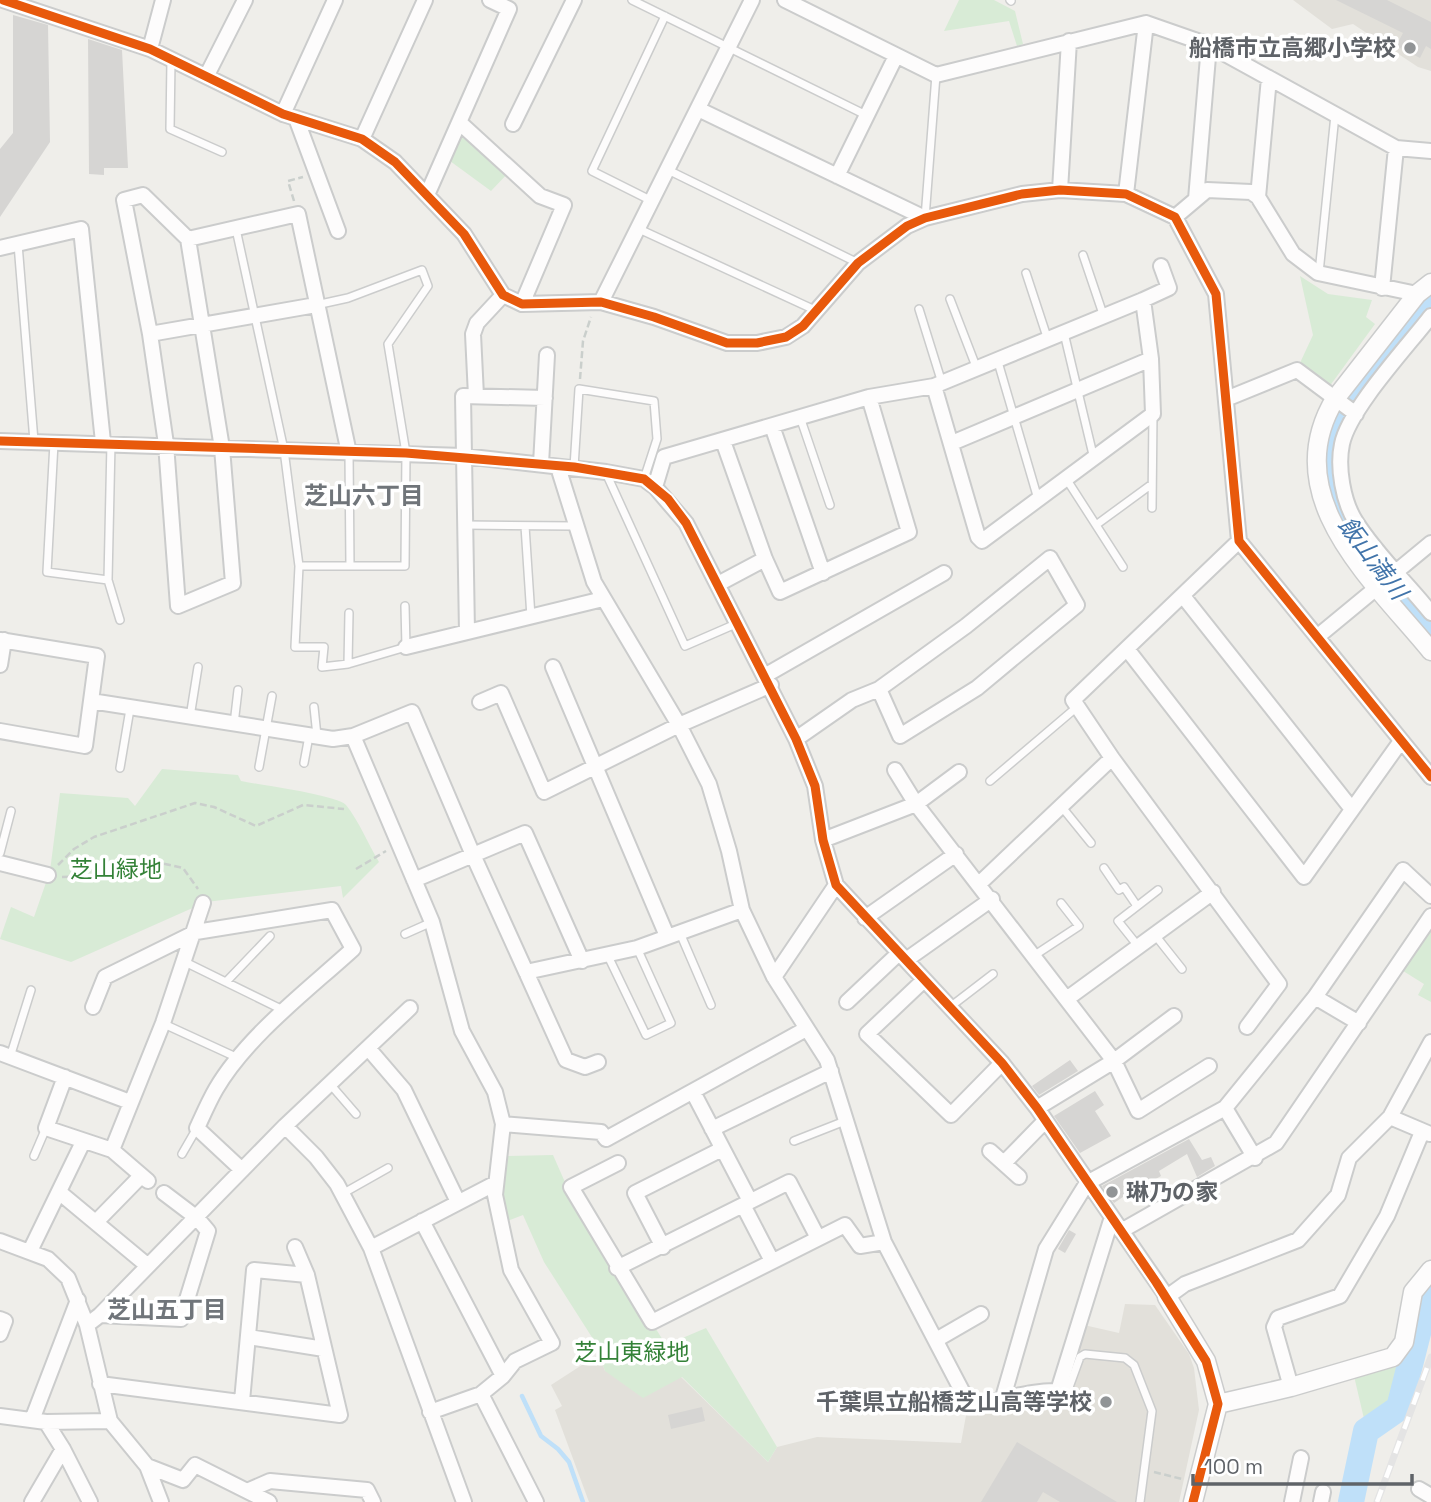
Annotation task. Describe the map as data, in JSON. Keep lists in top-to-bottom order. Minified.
{"districts":["芝山六丁目","芝山五丁目"],"water":["飯山満川"],"parks":["芝山緑地","芝山東緑地"],"places":["船橋市立高郷小学校","琳乃の家","千葉県立船橋芝山高等学校"],"scale_bar":"100 m"}
